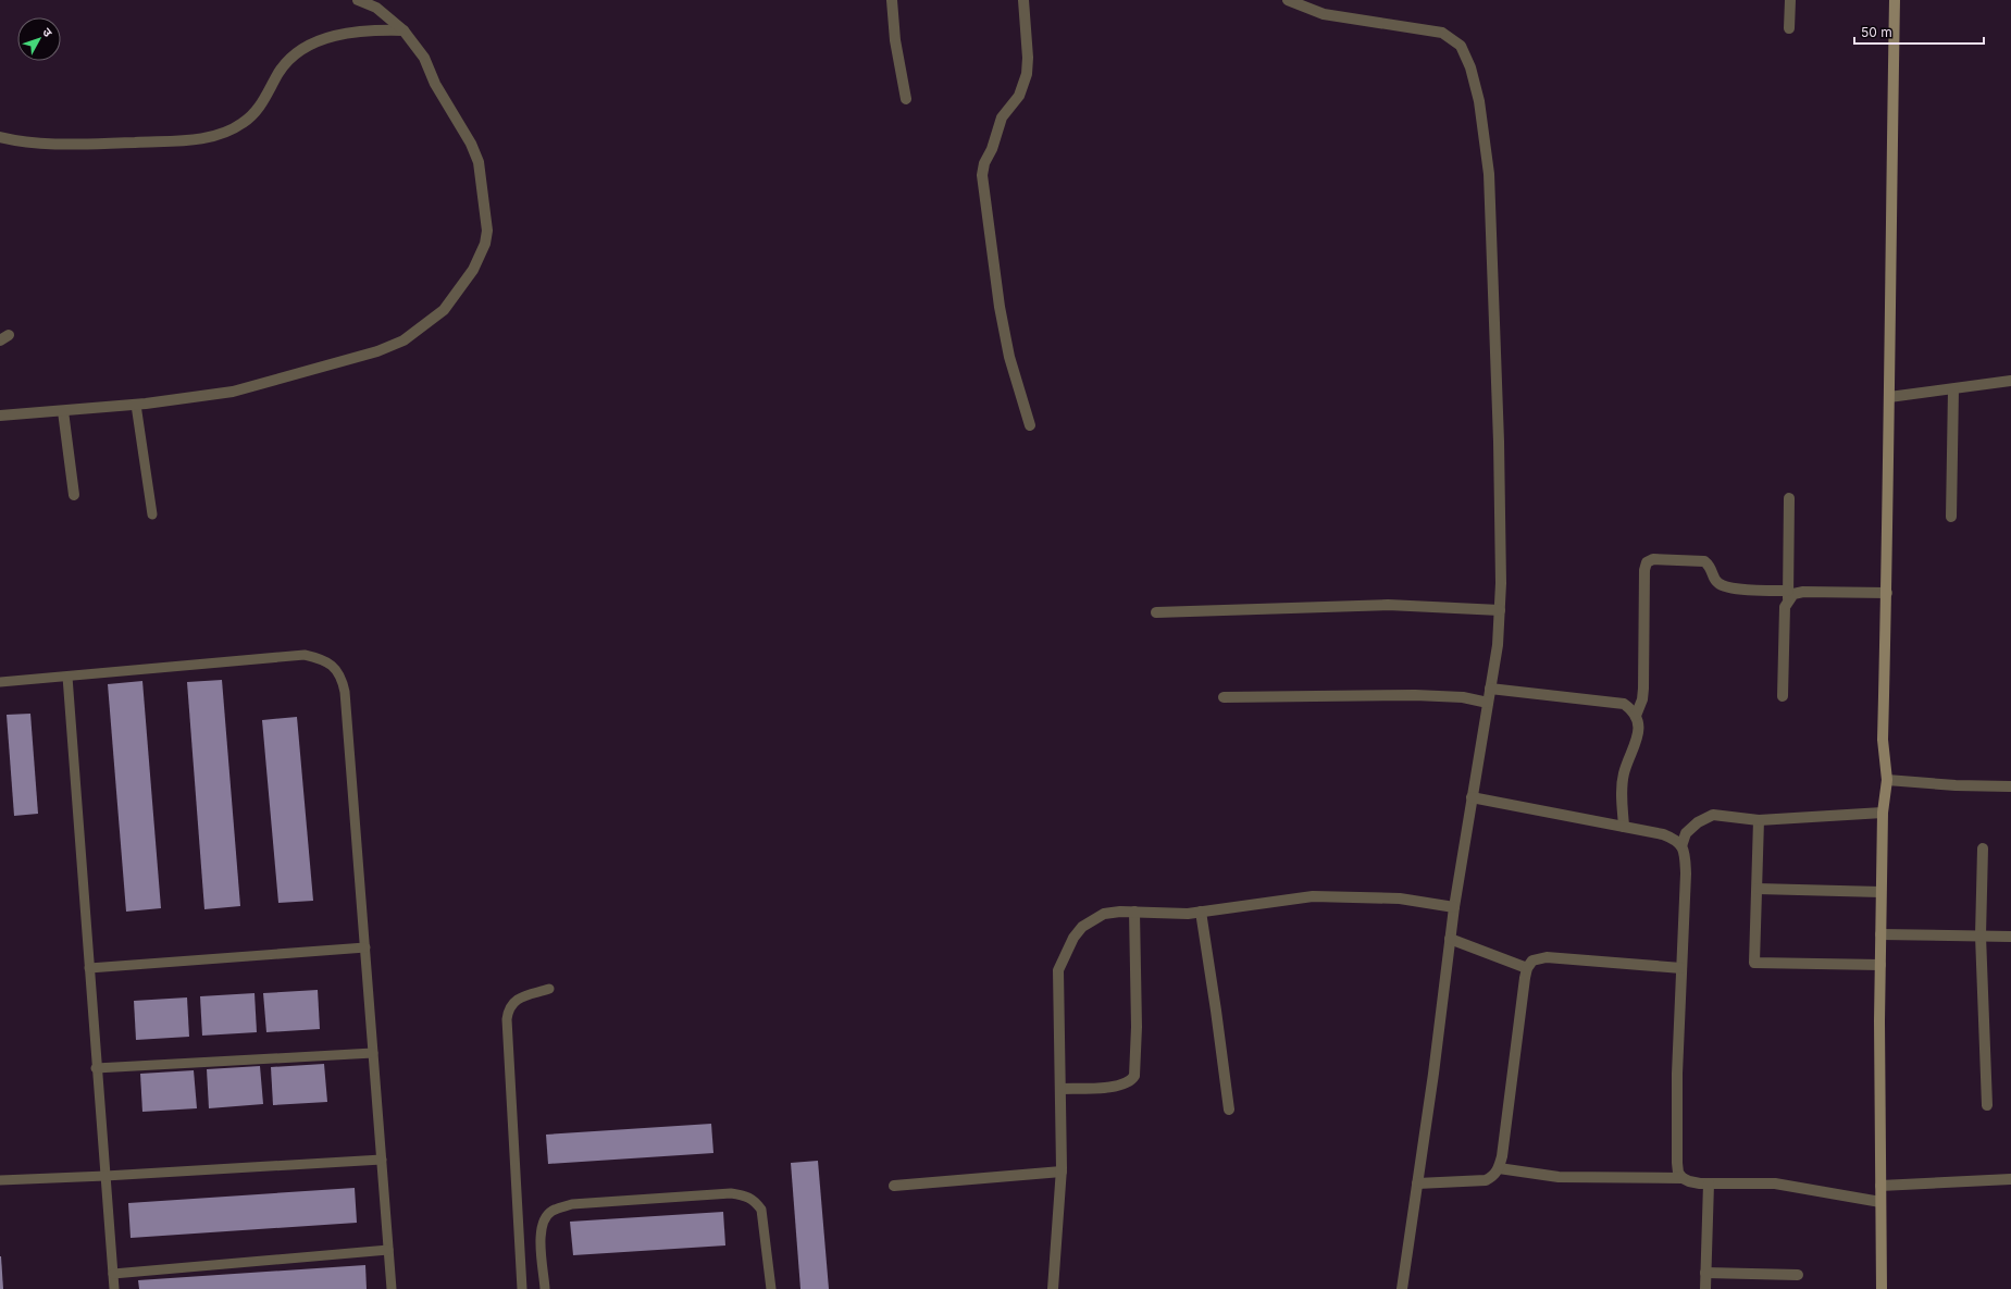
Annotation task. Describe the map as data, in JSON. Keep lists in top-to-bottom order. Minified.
{"scale_bar":"50 m","north":"top right"}
